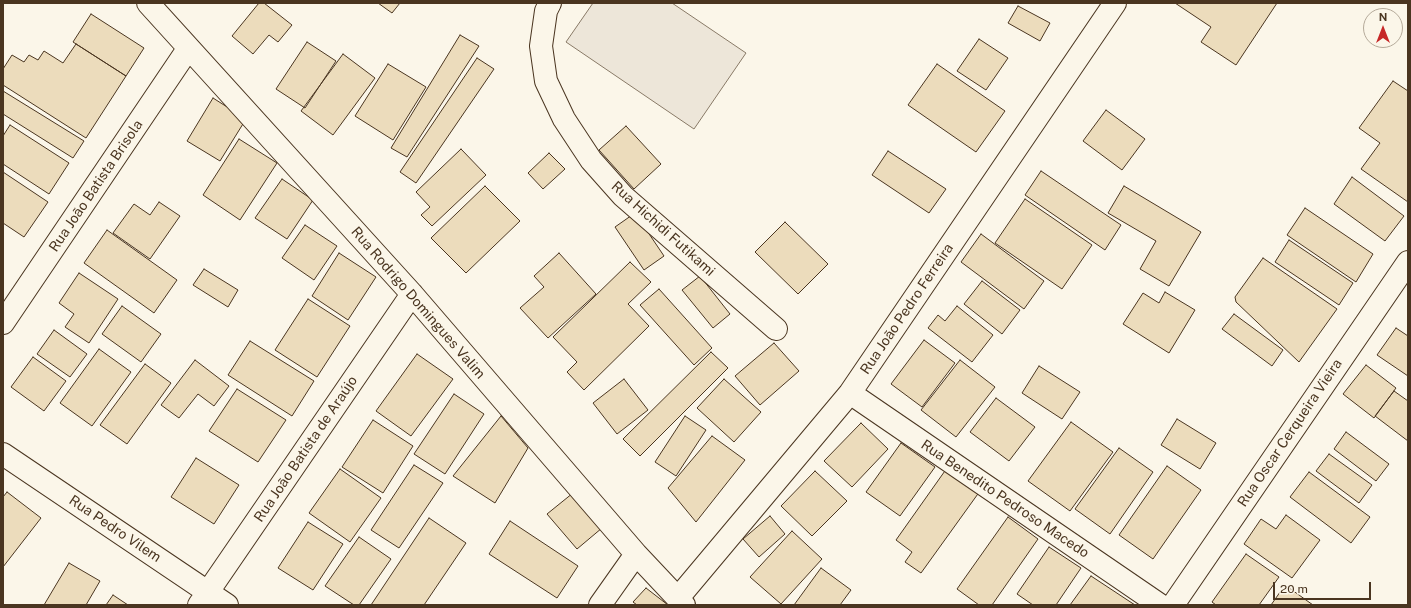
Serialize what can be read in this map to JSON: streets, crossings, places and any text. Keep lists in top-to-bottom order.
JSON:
{
  "streets": {
    "street": [
      "Rua João Batista Brisola",
      "Rua Hichidi Futikami",
      "Rua Rodrigo Domingues Valim",
      "Rua João Pedro Ferreira",
      "Rua Oscar Cerqueira Vieira",
      "Rua João Batista de Araújo",
      "Rua Benedito Pedroso Macedo",
      "Rua Pedro Vilem"
    ]
  },
  "crossings": [
    ["Rua João Batista Brisola", "Rua Rodrigo Domingues Valim"],
    ["Rua Rodrigo Domingues Valim", "Rua João Pedro Ferreira"],
    ["Rua Rodrigo Domingues Valim", "Rua João Batista de Araújo"],
    ["Rua João Pedro Ferreira", "Rua Benedito Pedroso Macedo"],
    ["Rua João Batista de Araújo", "Rua Pedro Vilem"]
  ],
  "scale_bar": "20 m",
  "north": "top"
}
